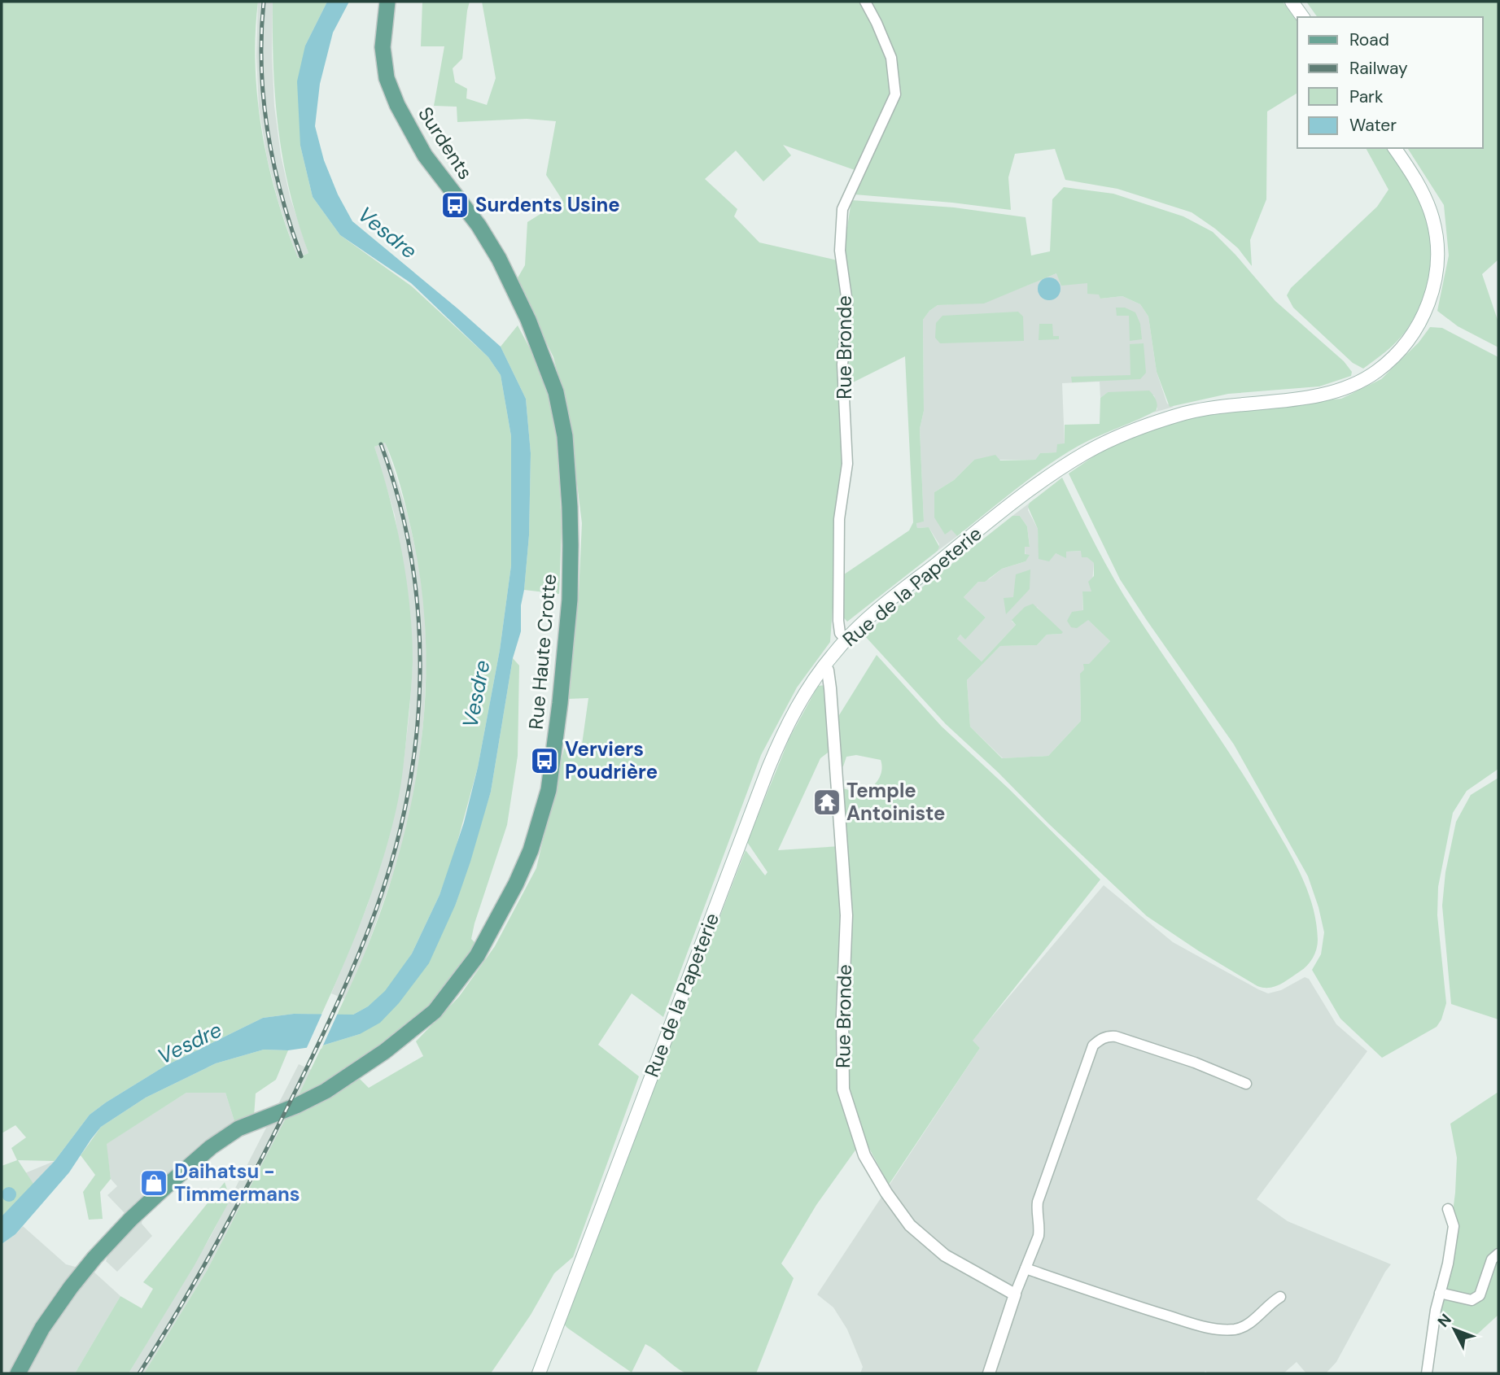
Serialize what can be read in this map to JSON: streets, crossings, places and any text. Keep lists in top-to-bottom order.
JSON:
{
  "streets": {
    "main road": ["Surdents", "Rue de la Papeterie", "Rue Haute Crotte"],
    "street": ["Rue Bronde"]
  },
  "crossings": [
    ["Surdents", "Rue Haute Crotte"],
    ["Rue Bronde", "Rue de la Papeterie"]
  ],
  "water": ["Vesdre"],
  "places": {
    "bus stop": ["Surdents Usine", "Verviers Poudrière"],
    "temple": ["Temple Antoiniste"],
    "shop": ["Daihatsu - Timmermans"]
  },
  "legend": [
    "Road",
    "Railway",
    "Park",
    "Water"
  ],
  "north": "top left"
}
